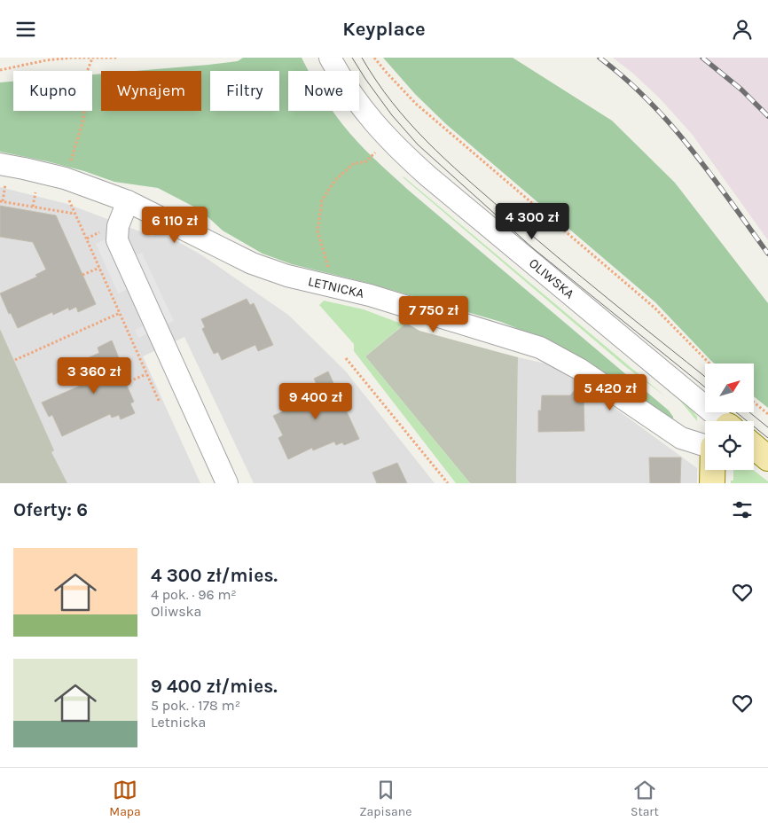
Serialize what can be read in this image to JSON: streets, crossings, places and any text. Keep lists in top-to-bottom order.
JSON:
{
  "streets": {
    "main road": ["OLIWSKA"],
    "street": ["LETNICKA"]
  },
  "north": "top right",
  "page": {
    "header": "Keyplace",
    "chip": [
      "Kupno",
      "Wynajem",
      "Filtry",
      "Nowe"
    ],
    "price": [
      "4 300 zł",
      "6 110 zł",
      "7 750 zł",
      "3 360 zł",
      "5 420 zł",
      "9 400 zł"
    ],
    "heading": "Oferty: 6",
    "list": [
      {
        "name": "4 300 zł/mies.",
        "note": "4 pok. · 96 m² · Oliwska"
      },
      {
        "name": "9 400 zł/mies.",
        "note": "5 pok. · 178 m² · Letnicka"
      }
    ],
    "tabs": ["Mapa", "Zapisane", "Start"]
  }
}
